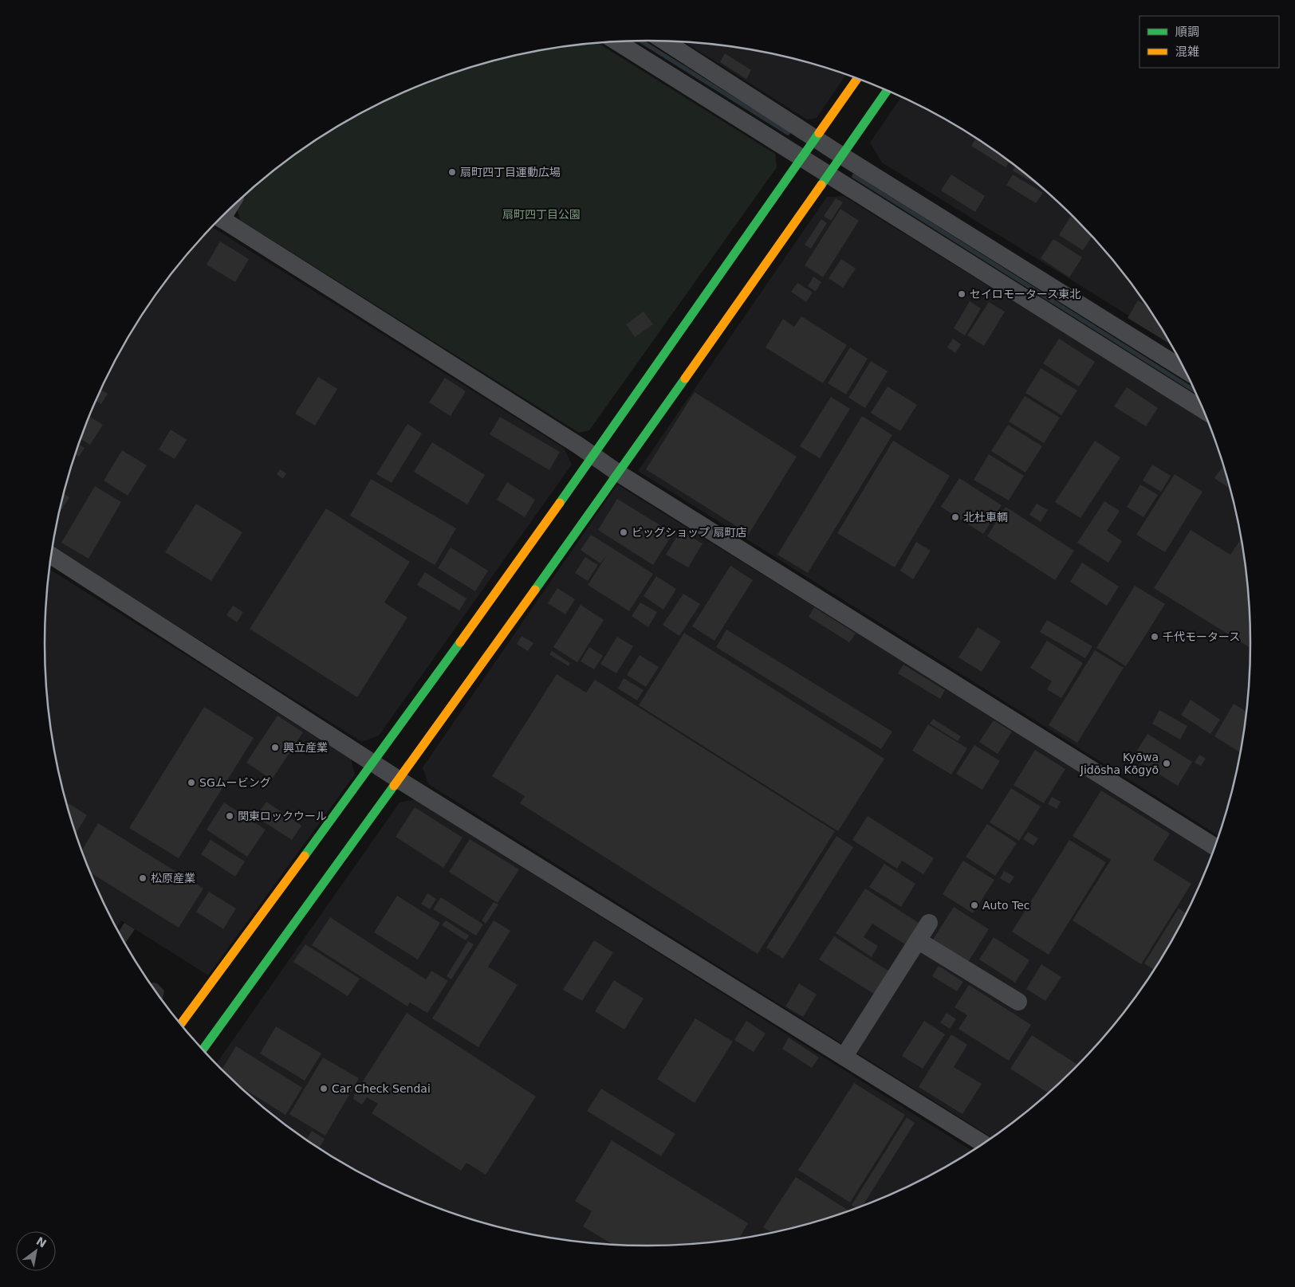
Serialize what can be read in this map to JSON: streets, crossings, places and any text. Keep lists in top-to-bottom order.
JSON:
{
  "parks": ["扇町四丁目公園"],
  "places": [
    "扇町四丁目運動広場",
    "セイロモータース東北",
    "北杜車輌",
    "ビッグショップ 扇町店",
    "千代モータース",
    "興立産業",
    "Kyōwa Jidōsha Kōgyō",
    "SGムービング",
    "関東ロックウール",
    "松原産業",
    "Auto Tec",
    "Car Check Sendai"
  ],
  "legend": ["順調", "混雑"],
  "north": "top right"
}
